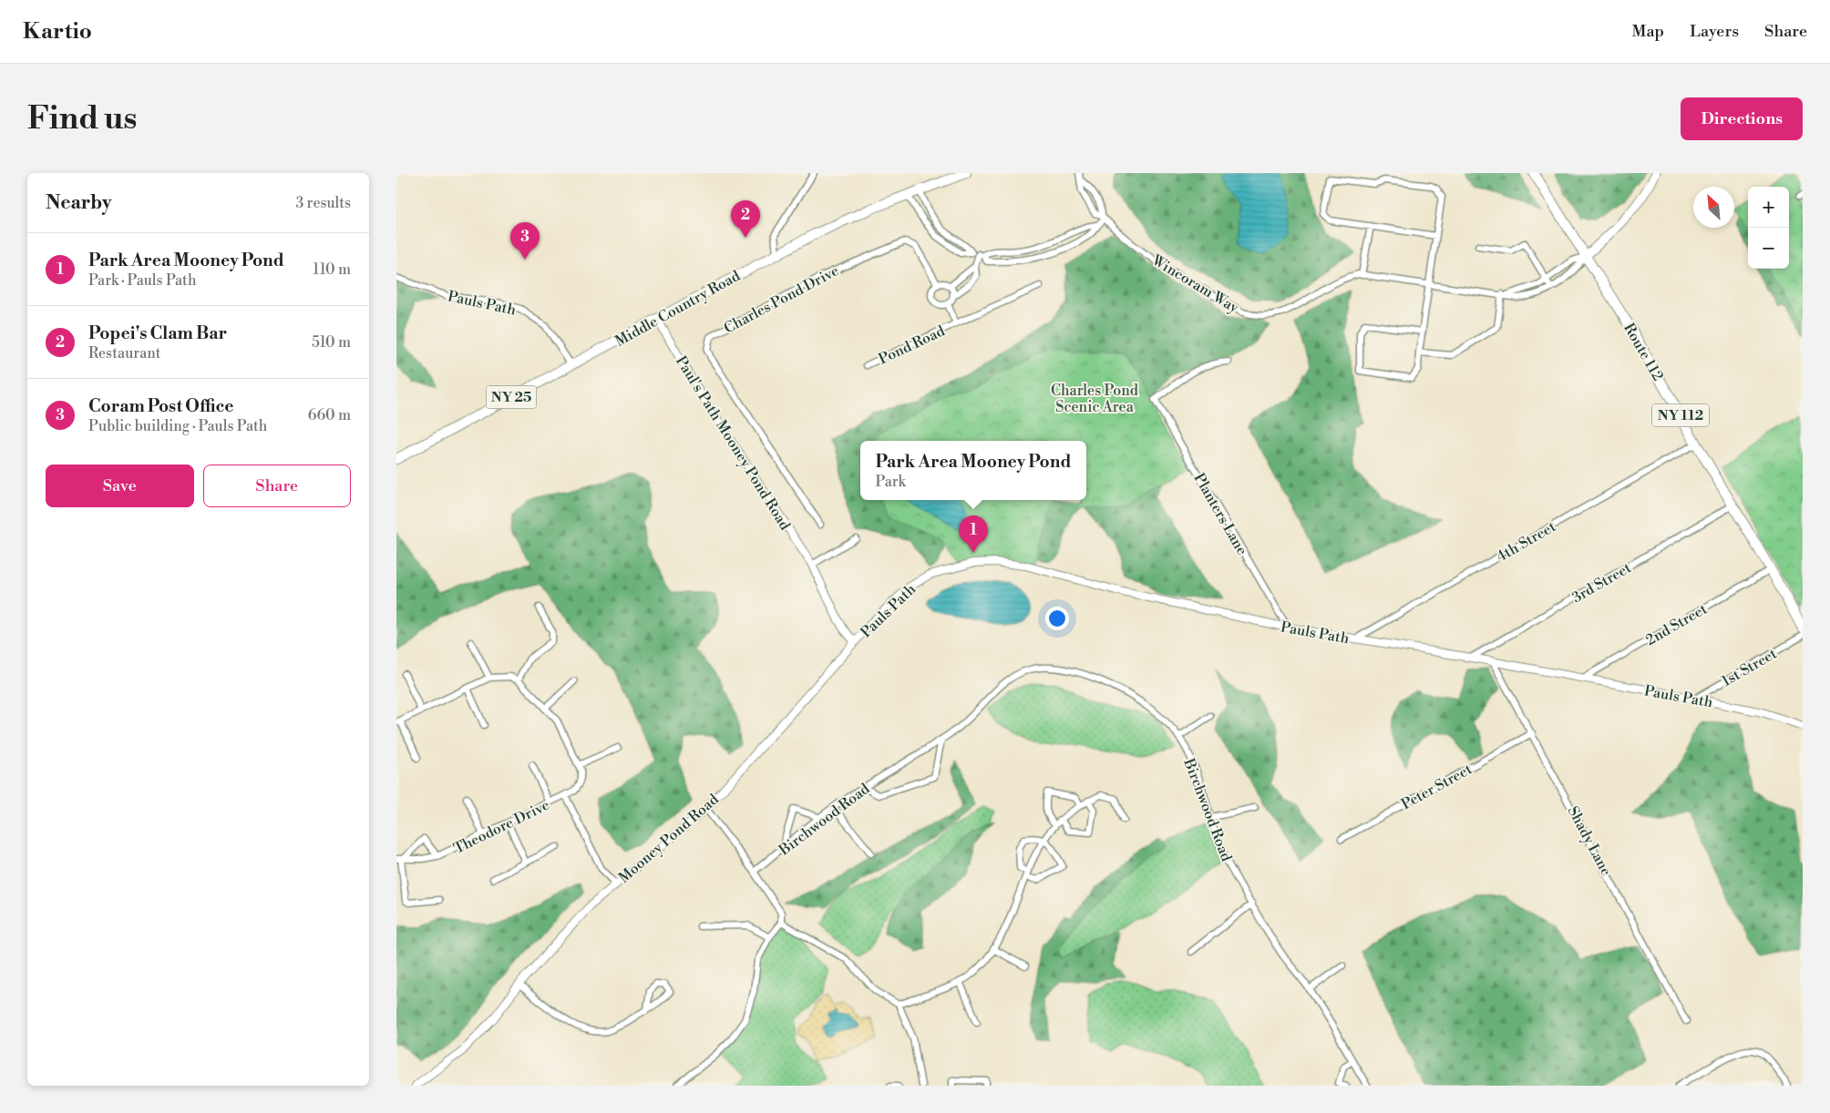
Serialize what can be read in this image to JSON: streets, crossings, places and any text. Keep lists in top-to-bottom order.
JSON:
{
  "streets": {
    "main road": [
      "Middle Country Road",
      "Route 112",
      "NY 25",
      "NY 112"
    ],
    "street": [
      "Wincoram Way",
      "Charles Pond Drive",
      "Pauls Path",
      "Pond Road",
      "Paul's Path Mooney Pond Road",
      "Planters Lane",
      "4th Street",
      "3rd Street",
      "2nd Street",
      "1st Street",
      "Peter Street",
      "Birchwood Road",
      "Theodore Drive",
      "Mooney Pond Road",
      "Shady Lane"
    ]
  },
  "crossings": [
    ["Wincoram Way", "Route 112"],
    ["Charles Pond Drive", "Pond Road"],
    ["Pauls Path", "Middle Country Road"],
    ["Pauls Path", "Planters Lane"],
    ["Pauls Path", "4th Street"],
    ["Pauls Path", "3rd Street"],
    ["Pauls Path", "2nd Street"],
    ["Pauls Path", "1st Street"],
    ["Pauls Path", "Mooney Pond Road"],
    ["Pauls Path", "Shady Lane"],
    ["Middle Country Road", "Paul's Path Mooney Pond Road"],
    ["Route 112", "4th Street"],
    ["Route 112", "3rd Street"],
    ["Route 112", "2nd Street"],
    ["Peter Street", "Shady Lane"],
    ["Theodore Drive", "Mooney Pond Road"]
  ],
  "parks": ["Charles Pond Scenic Area"],
  "north": "top left",
  "page": {
    "header": "Kartio",
    "nav": ["Map", "Layers", "Share"],
    "buttons": [
      "Directions",
      ["Save", "Share"]
    ],
    "title": "Find us",
    "heading": ["Nearby", "3 results"],
    "map_buttons": ["+", "−"],
    "pins": ["2", "3", "1"],
    "list": [
      {
        "mark": "1",
        "name": "Park Area Mooney Pond",
        "note": "Park · Pauls Path",
        "value": "110 m"
      },
      {
        "mark": "2",
        "name": "Popei's Clam Bar",
        "note": "Restaurant",
        "value": "510 m"
      },
      {
        "mark": "3",
        "name": "Coram Post Office",
        "note": "Public building · Pauls Path",
        "value": "660 m"
      }
    ],
    "popup": ["Park Area Mooney Pond", "Park"]
  }
}
